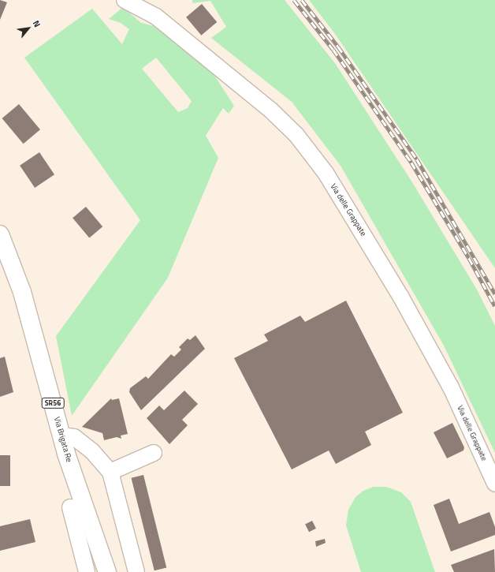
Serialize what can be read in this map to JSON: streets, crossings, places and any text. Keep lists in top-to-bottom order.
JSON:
{
  "streets": {
    "main road": ["SR56", "Via Brigata Re"],
    "street": ["Via delle Grappate"]
  },
  "north": "top right"
}
